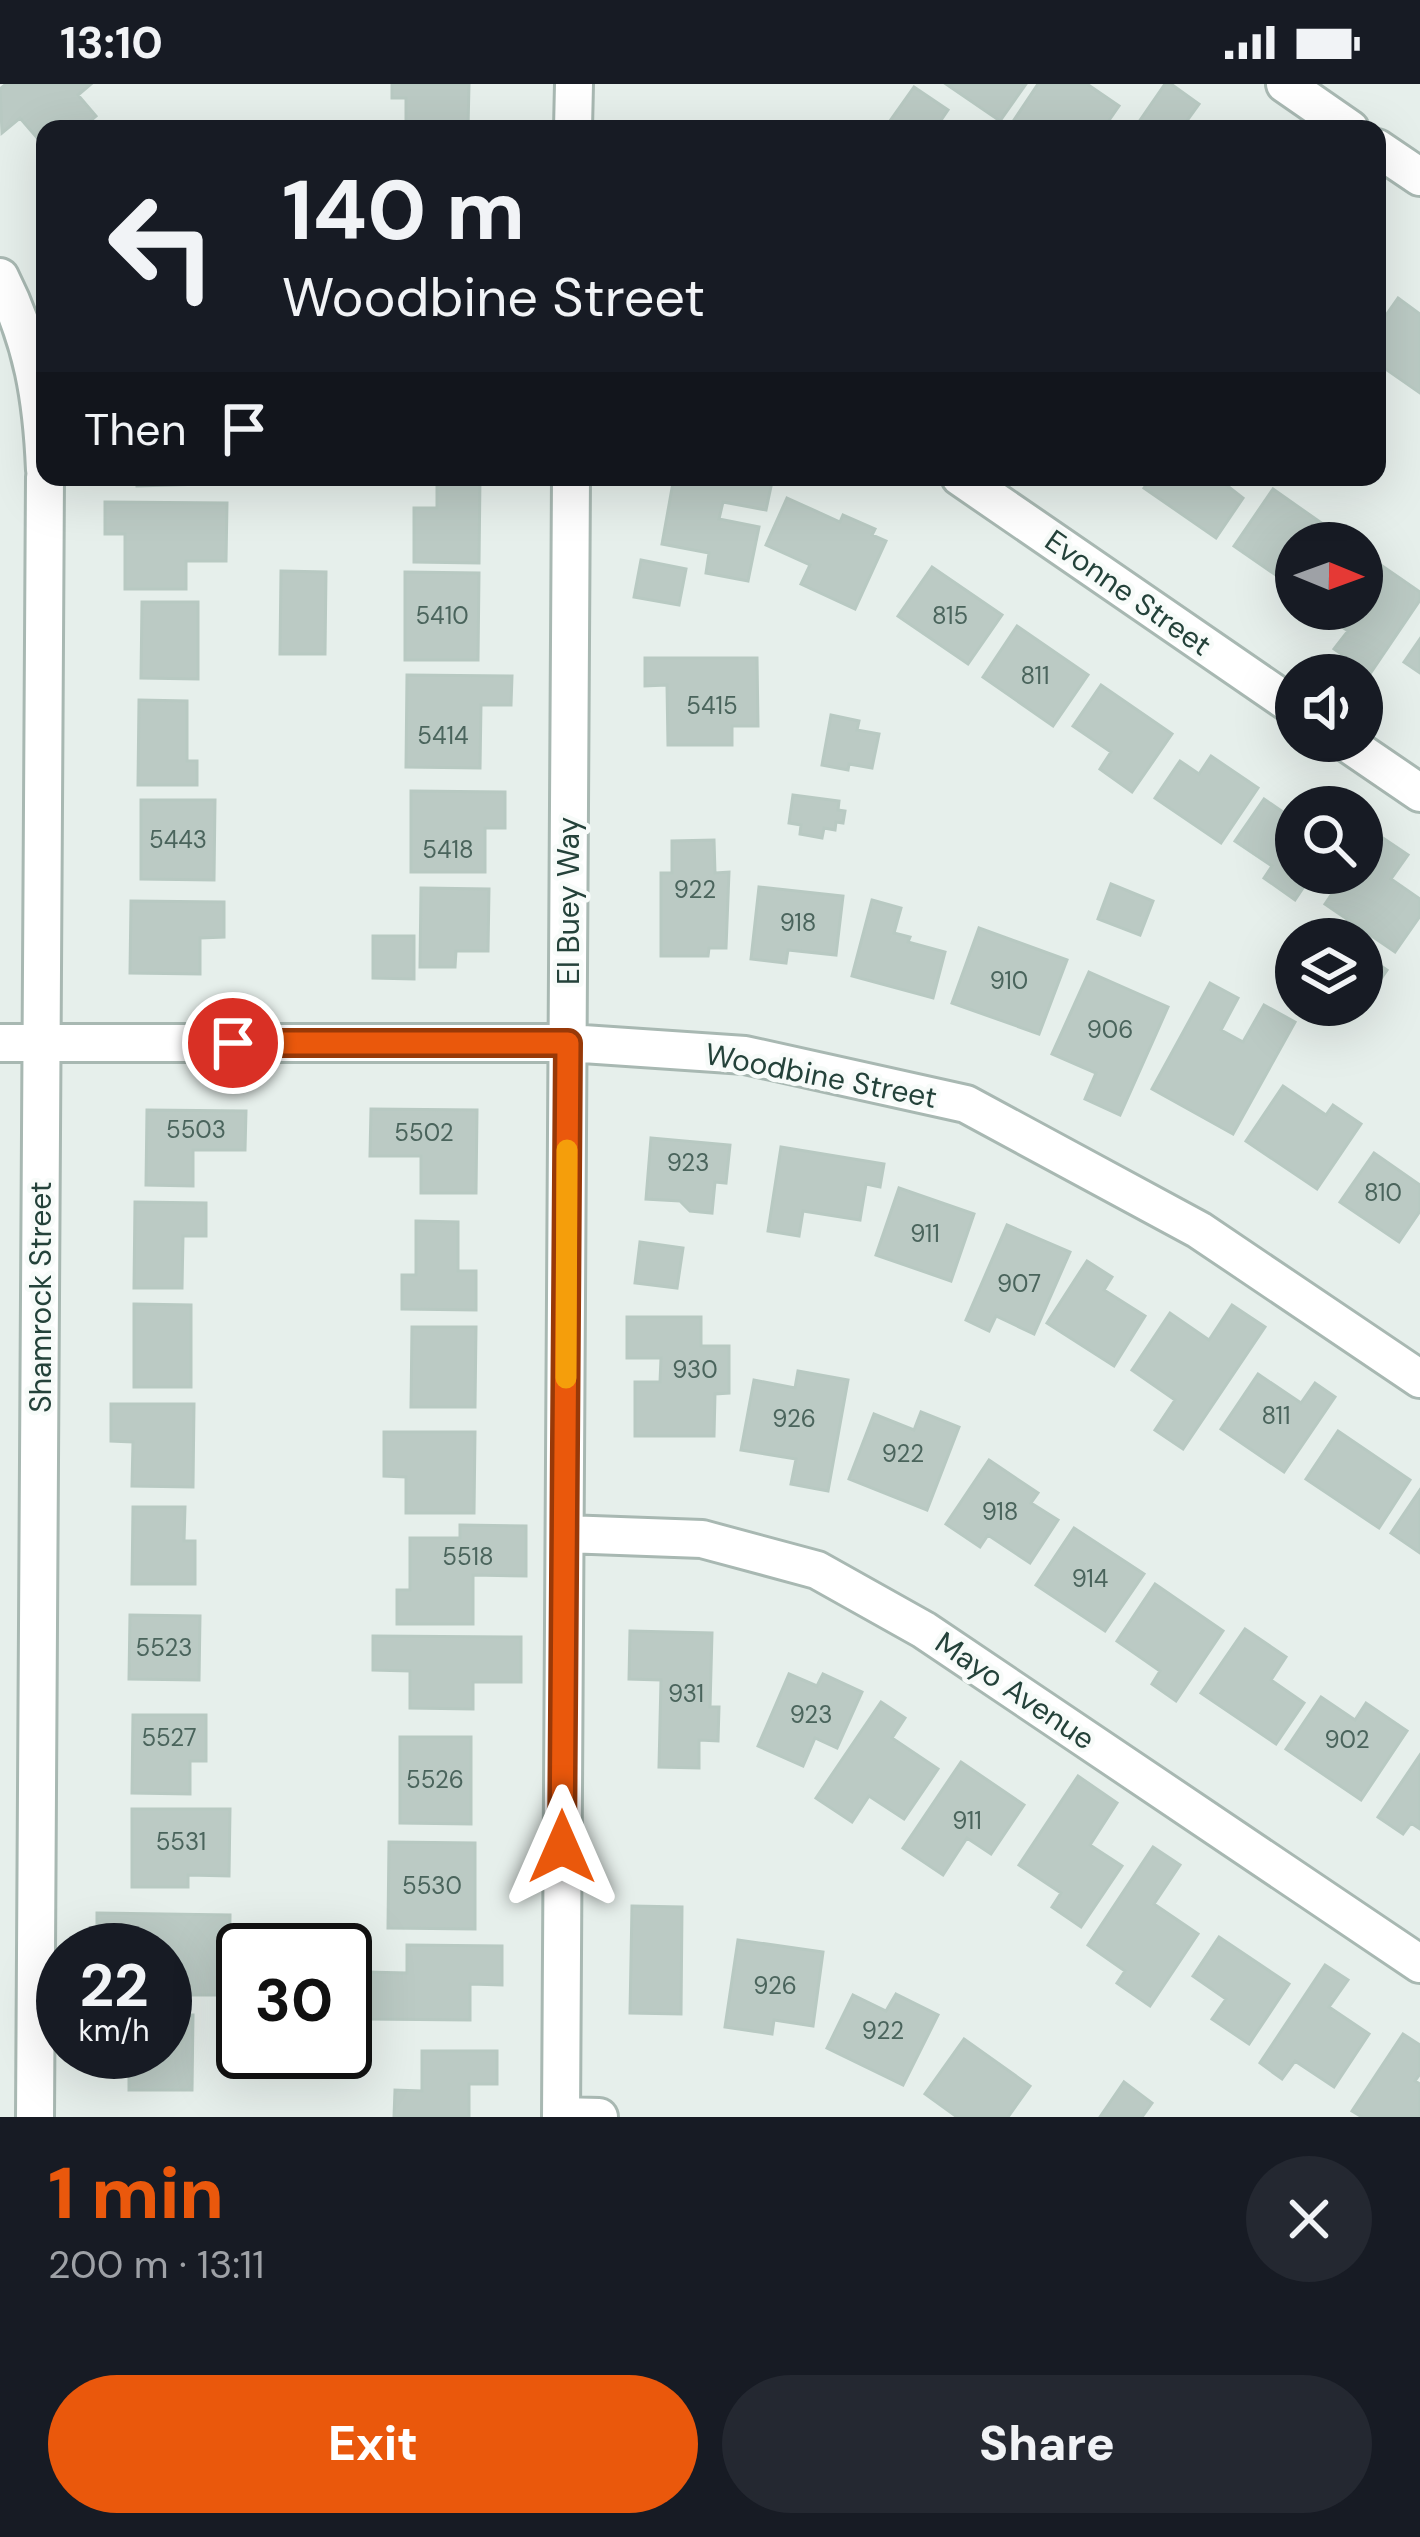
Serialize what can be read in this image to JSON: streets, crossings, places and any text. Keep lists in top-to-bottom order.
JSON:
{
  "streets": {
    "street": [
      "Evonne Street",
      "El Buey Way",
      "Woodbine Street",
      "Shamrock Street",
      "Mayo Avenue"
    ]
  },
  "crossings": [
    ["El Buey Way", "Woodbine Street"],
    ["El Buey Way", "Mayo Avenue"],
    ["Woodbine Street", "Shamrock Street"]
  ],
  "house_numbers": [
    "5410",
    "815",
    "811",
    "5415",
    "5414",
    "5443",
    "5418",
    "922",
    "918",
    "910",
    "906",
    "5503",
    "5502",
    "923",
    "810",
    "911",
    "907",
    "930",
    "811",
    "926",
    "922",
    "918",
    "5518",
    "914",
    "5523",
    "931",
    "923",
    "5527",
    "902",
    "5526",
    "911",
    "5531",
    "5530",
    "926",
    "922"
  ],
  "north": "right",
  "page": {
    "status": "13:10",
    "turn": ["140 m", "Woodbine Street"],
    "then": "Then",
    "speed": "22 km/h",
    "limit": "30",
    "heading": ["1 min", "200 m · 13:11"],
    "buttons": ["Exit", "Share"]
  }
}
